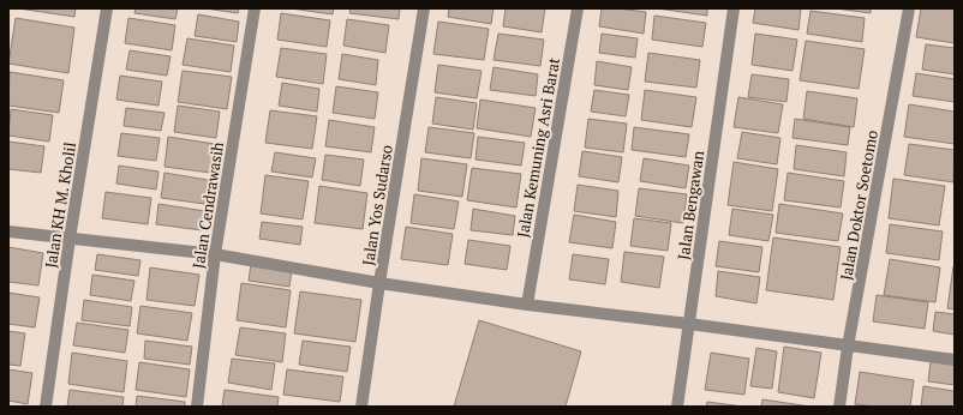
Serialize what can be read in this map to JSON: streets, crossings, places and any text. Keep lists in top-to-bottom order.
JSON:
{
  "streets": {
    "street": [
      "Jalan Kemuning Asri Barat",
      "Jalan KH M. Kholil",
      "Jalan Cendrawasih",
      "Jalan Yos Sudarso",
      "Jalan Bengawan",
      "Jalan Doktor Soetomo"
    ]
  }
}
